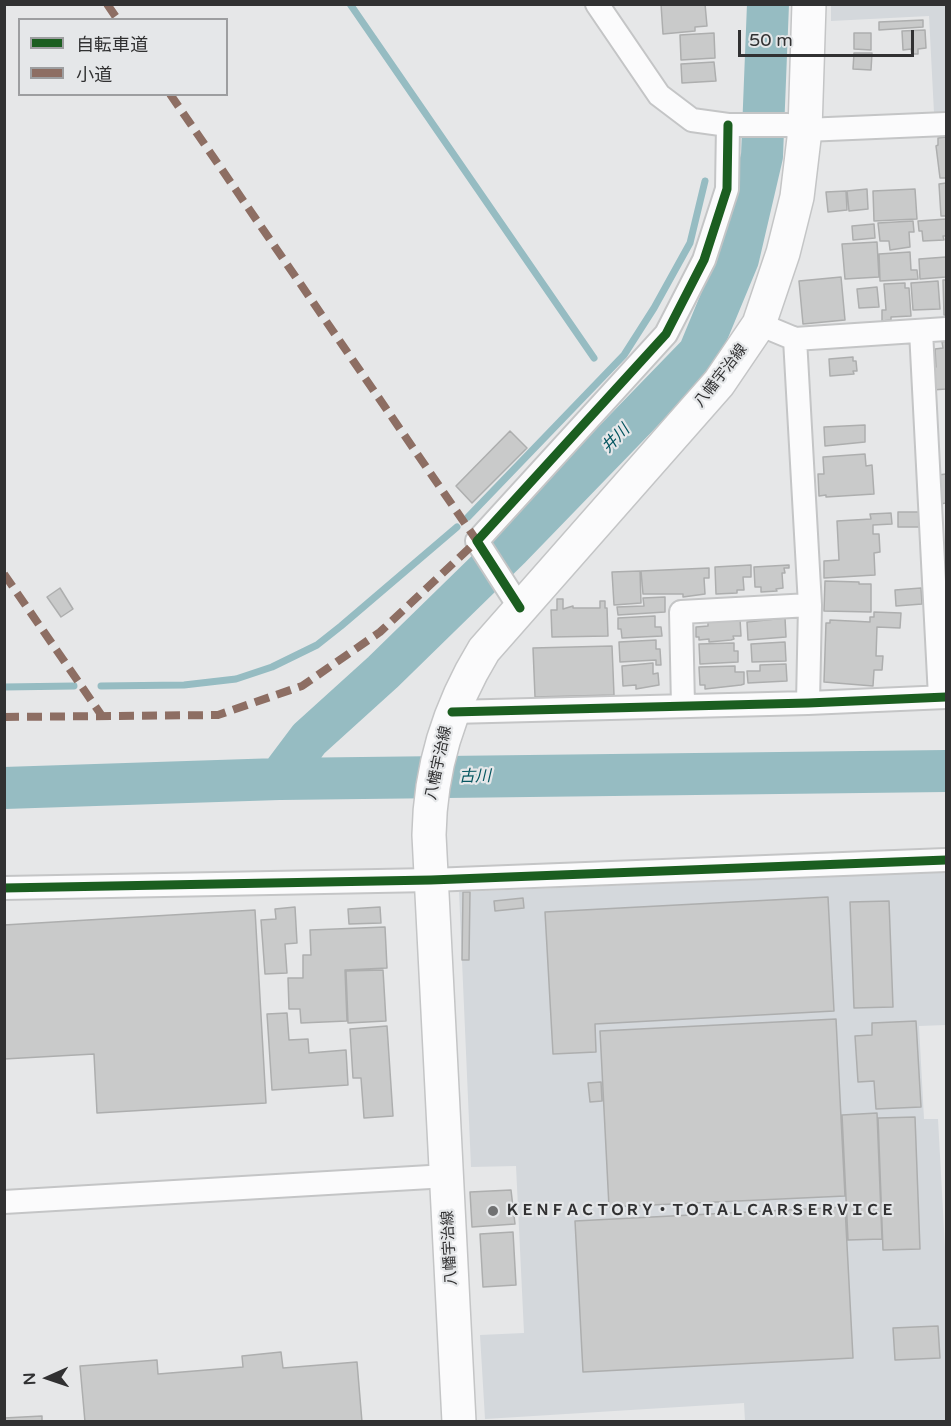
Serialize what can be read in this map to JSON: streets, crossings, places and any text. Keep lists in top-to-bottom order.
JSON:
{
  "streets": {
    "main road": ["八幡宇治線"]
  },
  "water": ["井川", "古川"],
  "places": ["ＫＥＮＦＡＣＴＯＲＹ・ＴＯＴＡＬＣＡＲＳＥＲＶＩＣＥ"],
  "legend": ["自転車道", "小道"],
  "scale_bar": "50 m",
  "north": "left"
}
